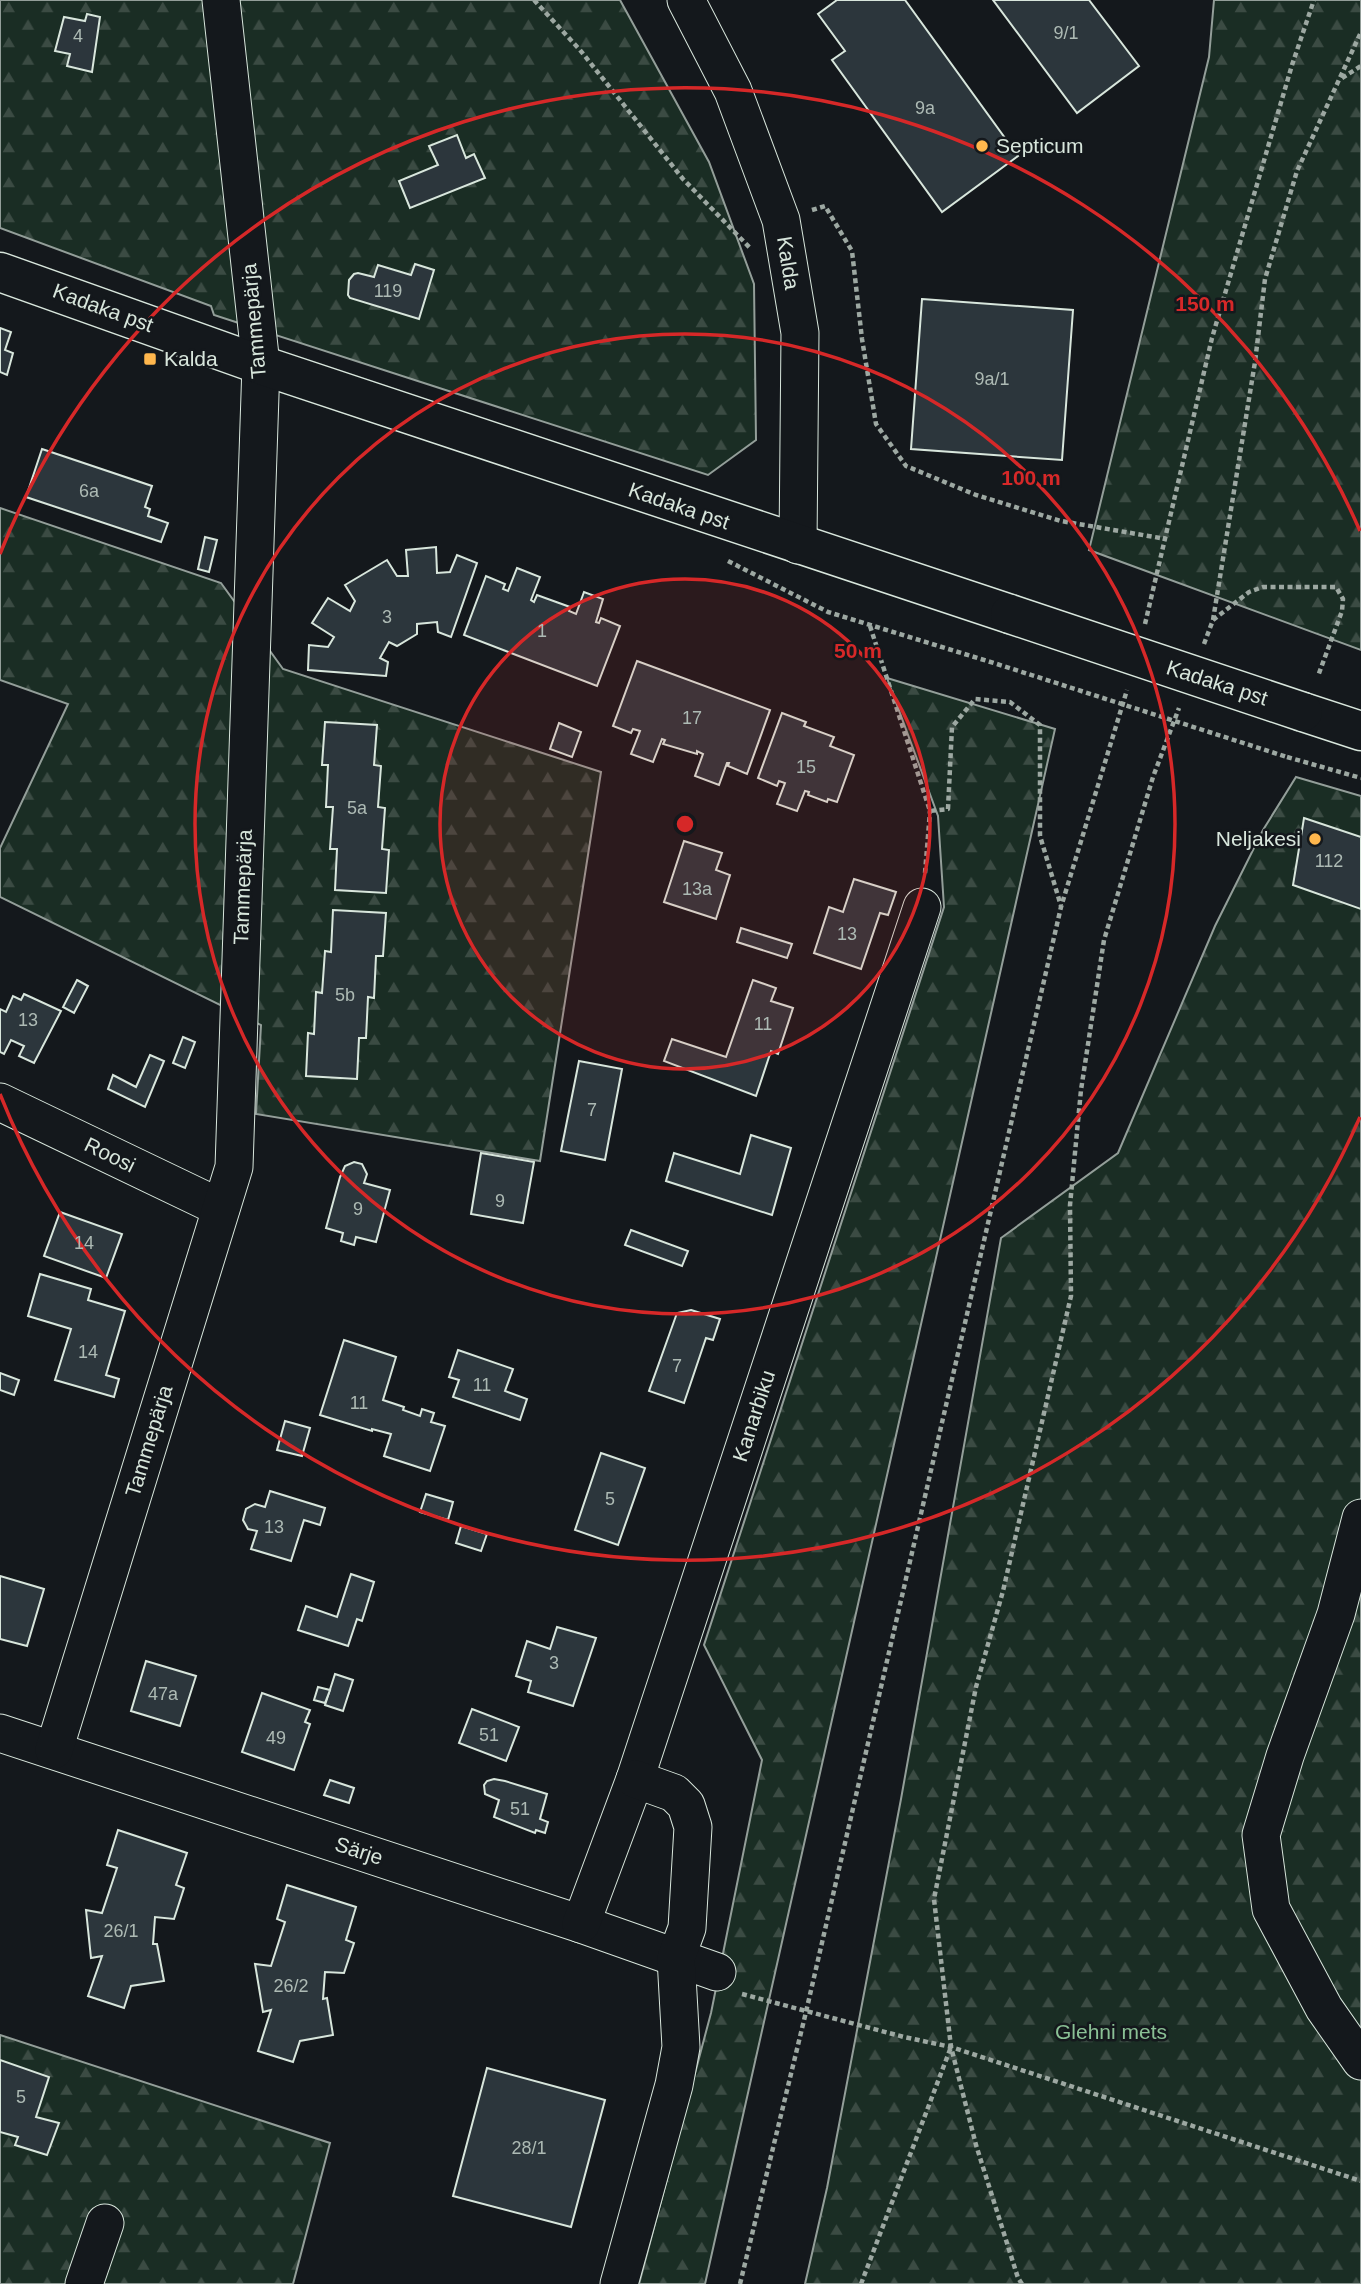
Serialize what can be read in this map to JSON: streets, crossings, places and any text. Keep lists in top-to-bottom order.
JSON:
{
  "streets": {
    "main road": ["Kadaka pst"],
    "street": [
      "Kalda",
      "Tammepärja",
      "Roosi",
      "Kanarbiku",
      "Särje"
    ]
  },
  "crossings": [
    ["Kalda", "Kadaka pst"],
    ["Kadaka pst", "Tammepärja"],
    ["Tammepärja", "Roosi"],
    ["Tammepärja", "Särje"],
    ["Kanarbiku", "Särje"]
  ],
  "parks": ["Glehni mets"],
  "places": {
    "other": ["Septicum", "Neljakesi"],
    "transit": ["Kalda"]
  },
  "house_numbers": [
    "9/1",
    "4",
    "9a",
    "119",
    "9a/1",
    "6a",
    "3",
    "1",
    "17",
    "15",
    "5a",
    "112",
    "13a",
    "13",
    "5b",
    "13",
    "11",
    "7",
    "9",
    "9",
    "14",
    "14",
    "7",
    "11",
    "11",
    "5",
    "13",
    "3",
    "47a",
    "51",
    "49",
    "51",
    "26/1",
    "26/2",
    "5",
    "28/1"
  ],
  "rings": ["150 m", "100 m", "50 m"]
}
